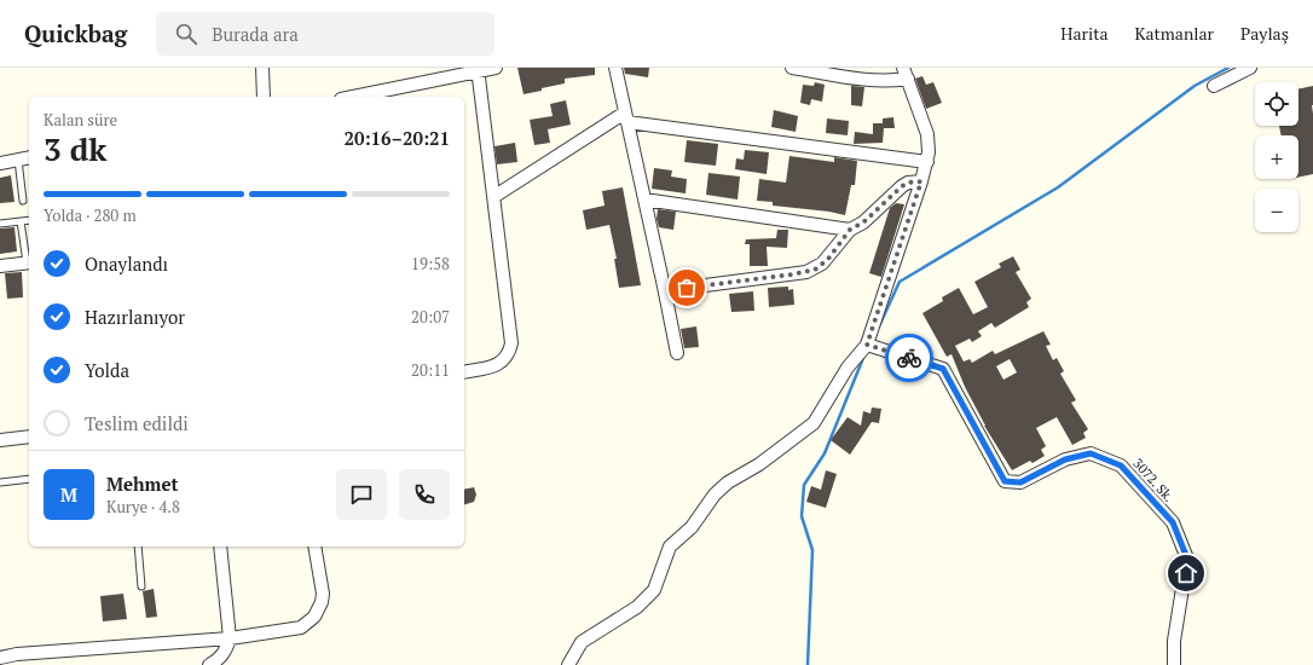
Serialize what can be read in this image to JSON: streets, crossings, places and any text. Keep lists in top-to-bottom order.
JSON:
{
  "streets": {
    "street": ["3072. Sk."]
  },
  "page": {
    "header": "Quickbag",
    "search": "Burada ara",
    "nav": ["Harita", "Katmanlar", "Paylaş"],
    "map_buttons": ["+", "−"],
    "heading": ["3 dk", "Kalan süre", "20:16–20:21"],
    "panel": ["Mehmet", "Kurye · 4.8"],
    "bar": "Yolda · 280 m",
    "list": [
      ["Onaylandı", "19:58"],
      ["Hazırlanıyor", "20:07"],
      ["Yolda", "20:11"],
      "Teslim edildi"
    ],
    "round": "M"
  }
}
